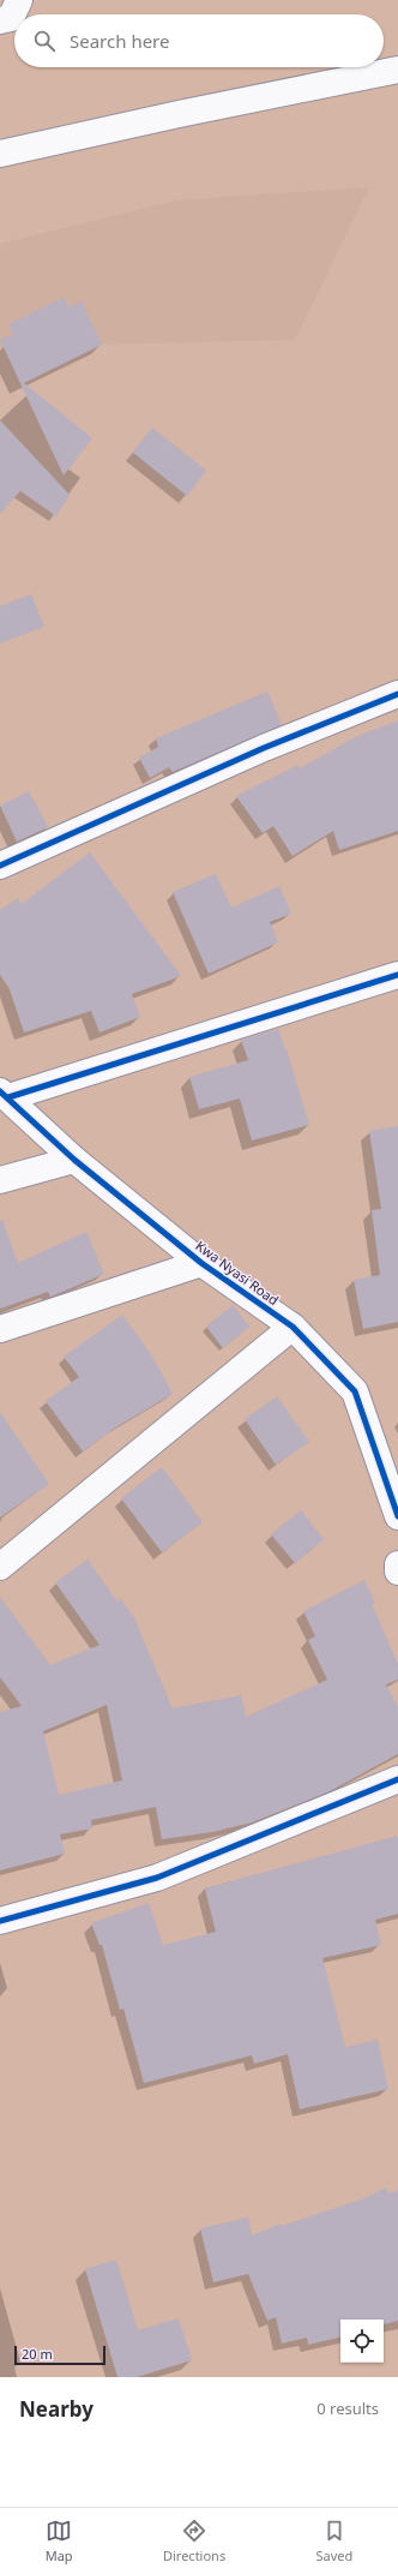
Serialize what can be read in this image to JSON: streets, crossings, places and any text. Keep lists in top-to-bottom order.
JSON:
{
  "streets": {
    "street": ["Kwa Nyasi Road"]
  },
  "scale_bar": "20 m",
  "page": {
    "search": "Search here",
    "scale": "20 m",
    "heading": ["Nearby", "0 results"],
    "nav": ["Map", "Directions", "Saved"]
  }
}
